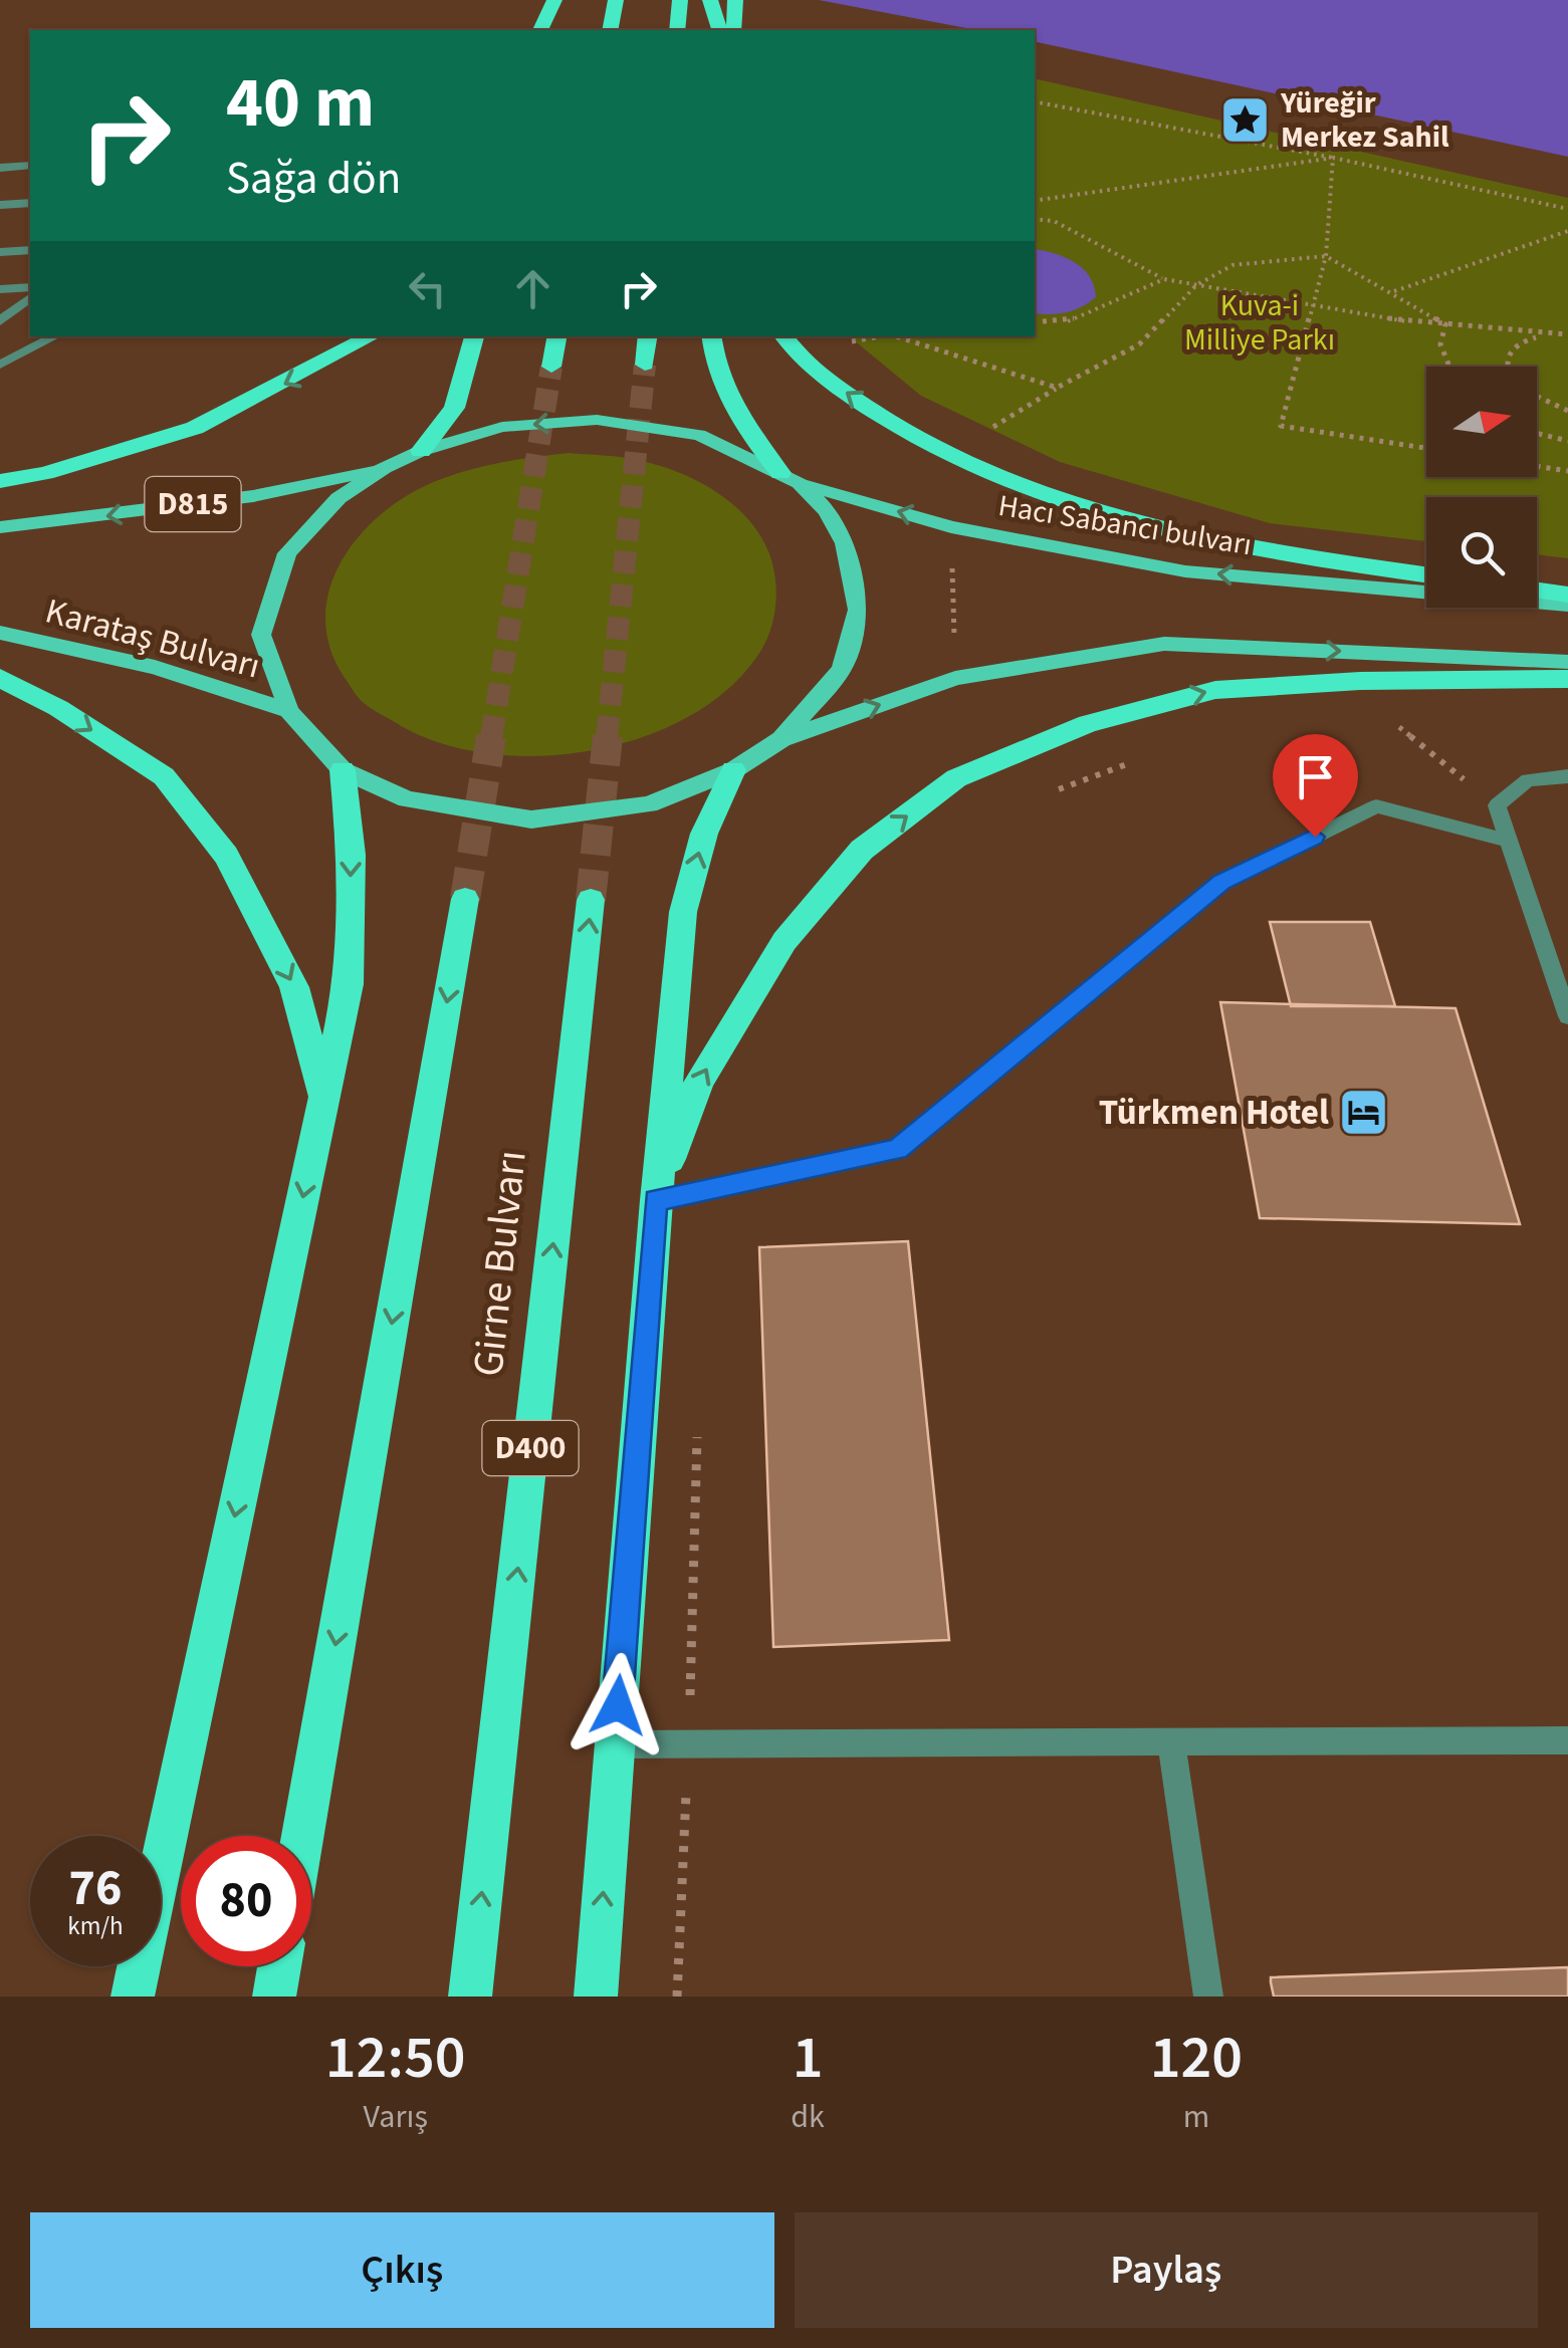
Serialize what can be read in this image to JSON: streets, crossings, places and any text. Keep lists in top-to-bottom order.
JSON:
{
  "streets": {
    "highway": ["Girne Bulvarı", "D400"],
    "main road": ["D815", "Hacı Sabancı bulvarı", "Karataş Bulvarı"]
  },
  "crossings": [
    ["D815", "Hacı Sabancı bulvarı"]
  ],
  "parks": ["Kuva-i Milliye Parkı"],
  "places": {
    "place": ["Yüreğir Merkez Sahil"],
    "hotel": ["Türkmen Hotel"]
  },
  "north": "right",
  "page": {
    "turn": ["40 m", "Sağa dön"],
    "speed": "76 km/h",
    "limit": "80",
    "eta": [
      "12:50",
      "Varış",
      "1",
      "dk",
      "120",
      "m"
    ],
    "buttons": ["Çıkış", "Paylaş"]
  }
}
